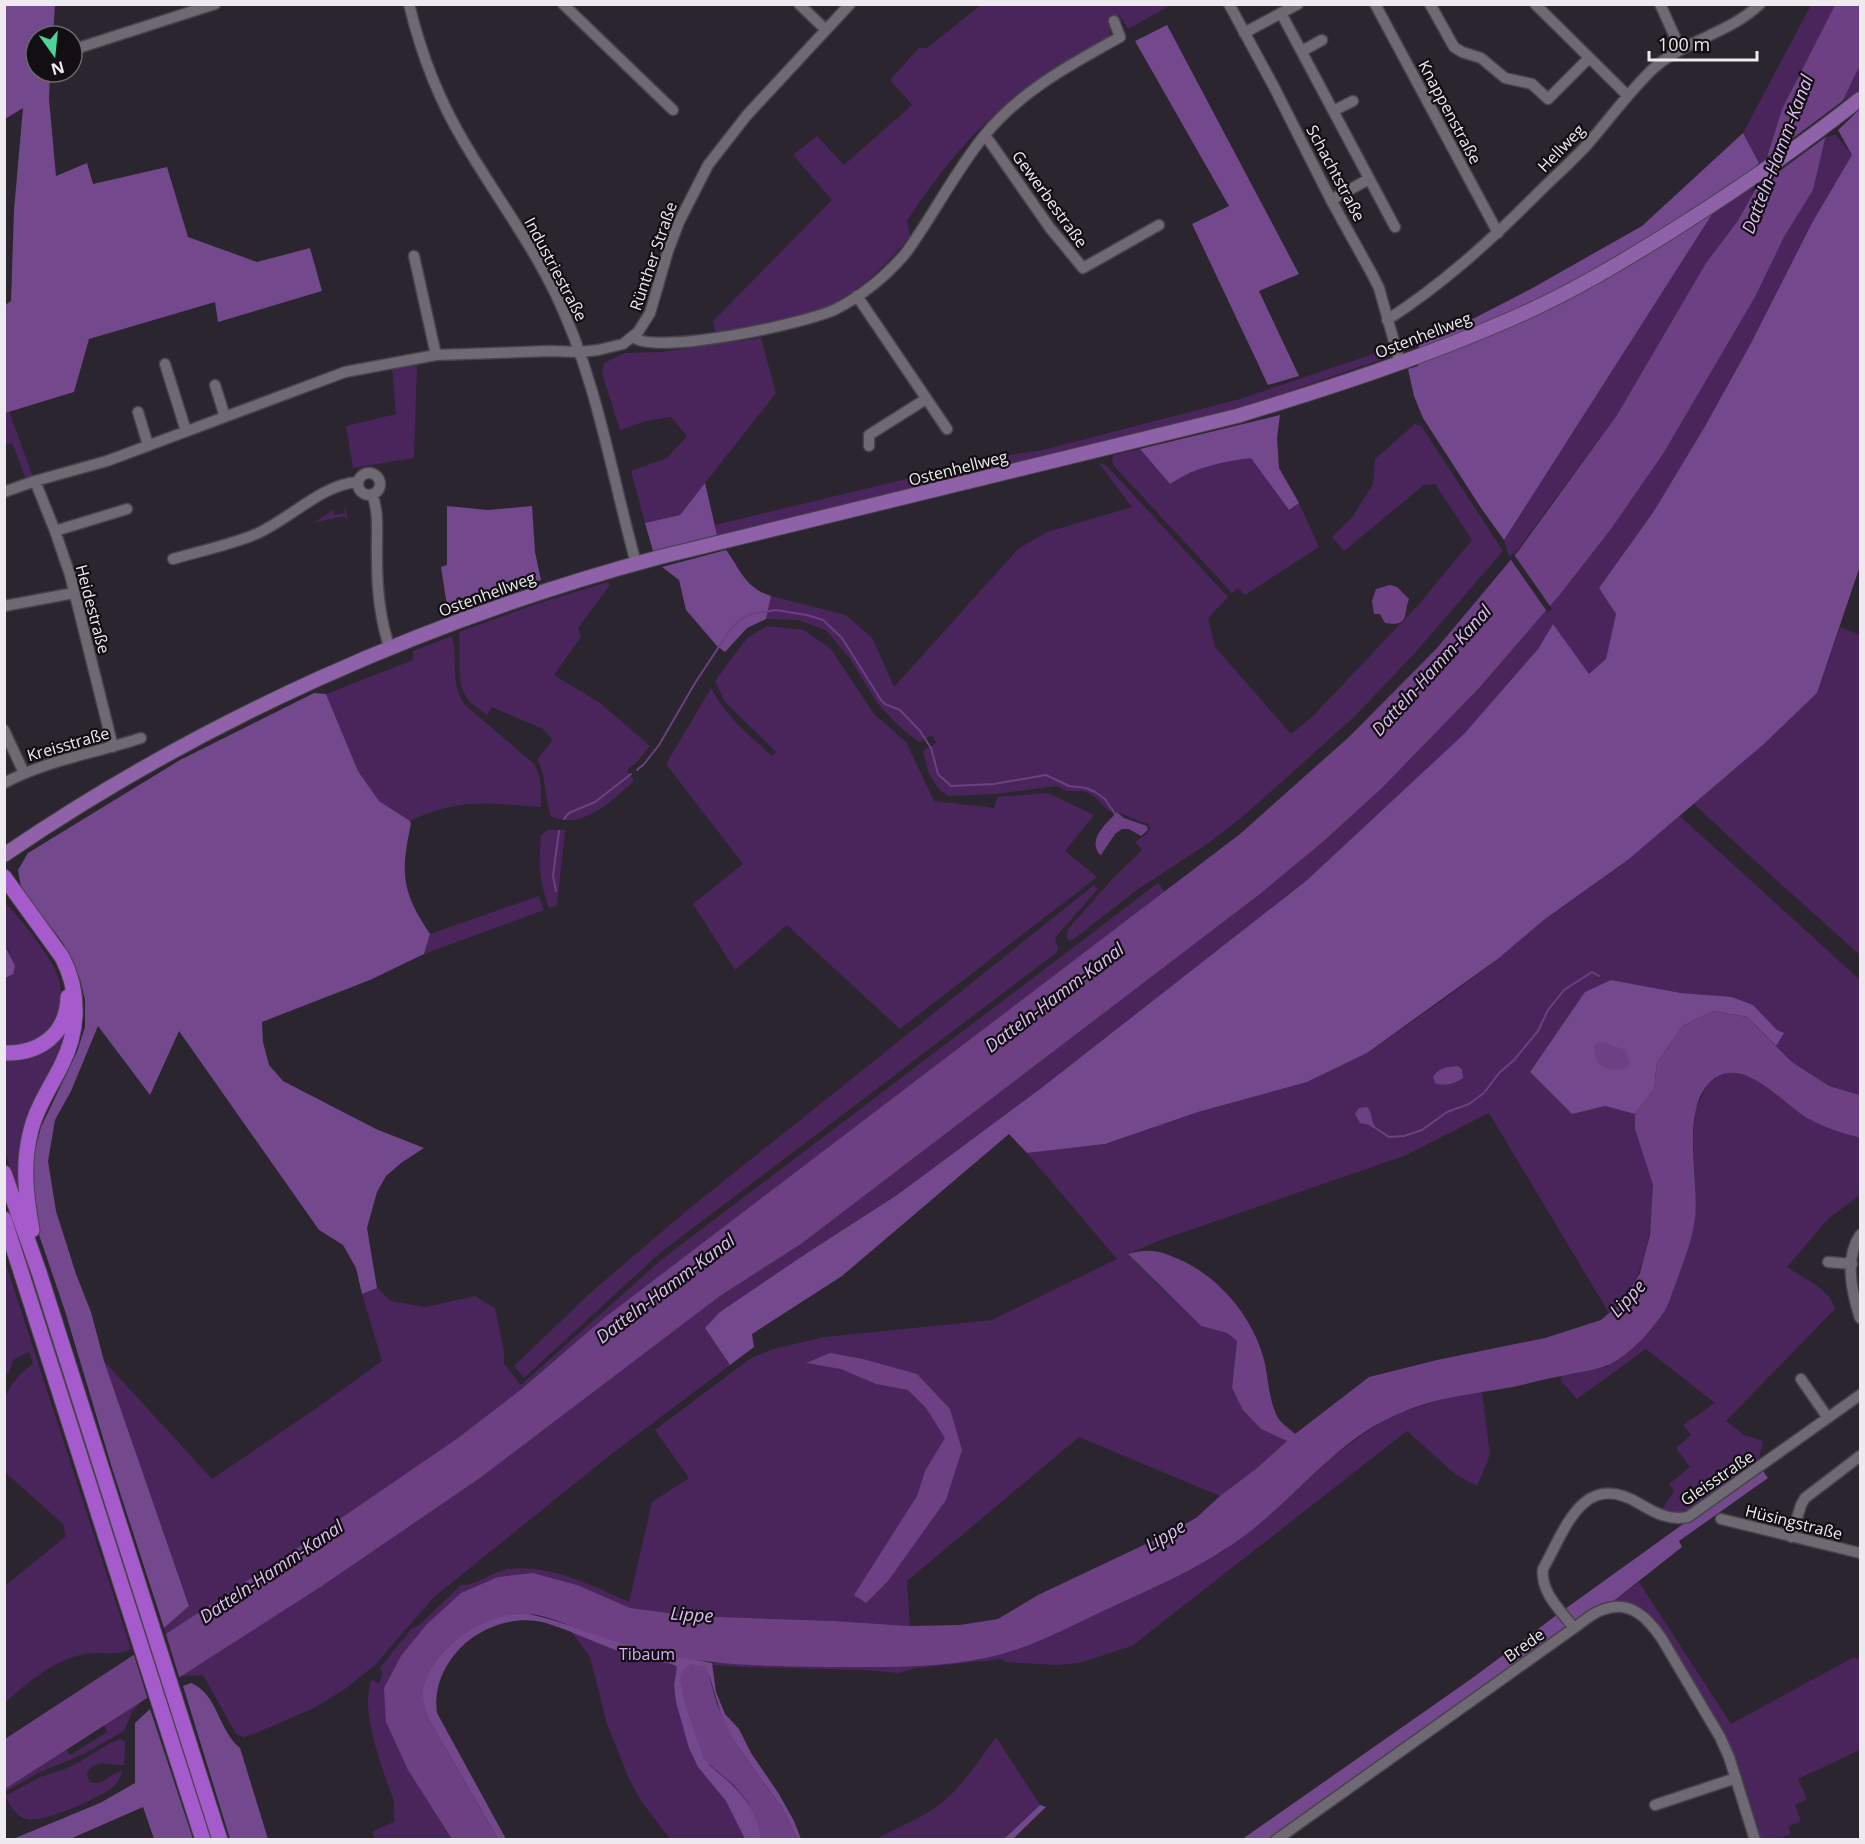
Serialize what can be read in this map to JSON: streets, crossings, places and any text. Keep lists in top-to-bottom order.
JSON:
{
  "streets": {
    "main road": ["Ostenhellweg"],
    "street": [
      "Knappenstraße",
      "Hellweg",
      "Schachtstraße",
      "Gewerbestraße",
      "Rünther Straße",
      "Industriestraße",
      "Heidestraße",
      "Kreisstraße",
      "Gleisstraße",
      "Hüsingstraße",
      "Brede"
    ]
  },
  "crossings": [
    ["Knappenstraße", "Hellweg"],
    ["Hellweg", "Schachtstraße"],
    ["Schachtstraße", "Ostenhellweg"],
    ["Industriestraße", "Ostenhellweg"],
    ["Heidestraße", "Kreisstraße"],
    ["Gleisstraße", "Brede"]
  ],
  "water": ["Datteln-Hamm-Kanal", "Lippe"],
  "parks": ["Tibaum"],
  "scale_bar": "100 m",
  "north": "bottom"
}
